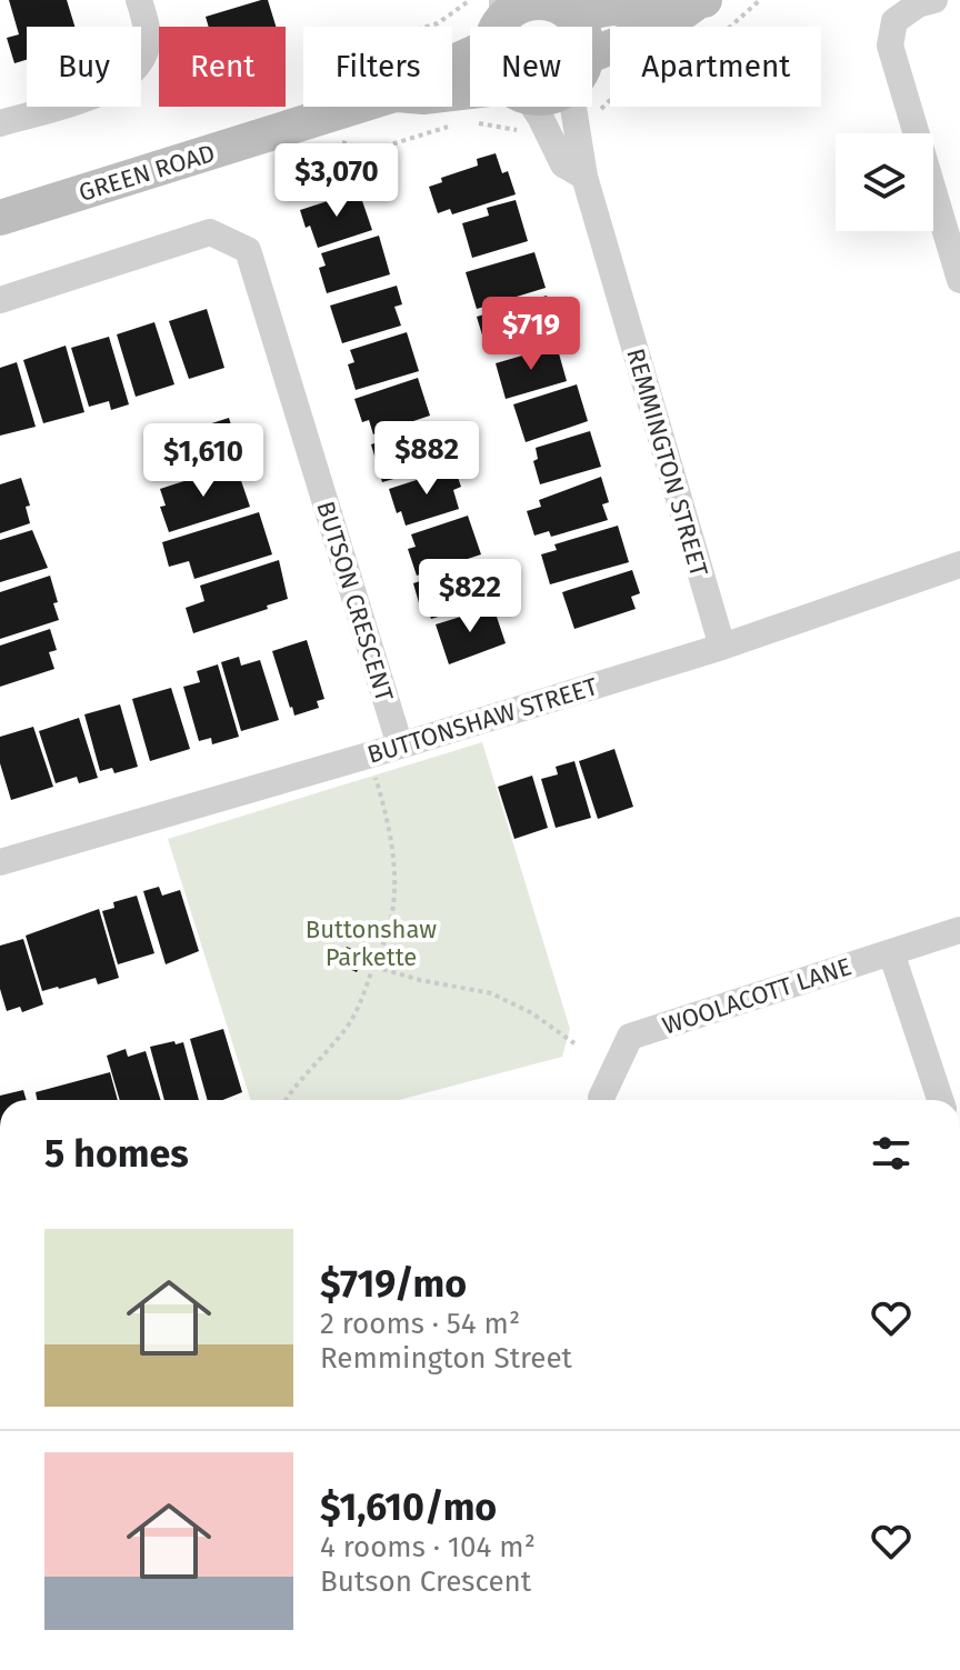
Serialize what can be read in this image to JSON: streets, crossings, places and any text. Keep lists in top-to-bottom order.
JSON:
{
  "streets": {
    "street": [
      "GREEN ROAD",
      "REMMINGTON STREET",
      "BUTSON CRESCENT",
      "BUTTONSHAW STREET",
      "WOOLACOTT LANE"
    ]
  },
  "crossings": [
    ["REMMINGTON STREET", "BUTTONSHAW STREET"],
    ["BUTSON CRESCENT", "BUTTONSHAW STREET"]
  ],
  "parks": ["Buttonshaw Parkette"],
  "page": {
    "chip": [
      "Buy",
      "Rent",
      "Filters",
      "New",
      "Apartment"
    ],
    "price": [
      "$3,070",
      "$719",
      "$882",
      "$1,610",
      "$822"
    ],
    "heading": "5 homes",
    "list": [
      {
        "name": "$719/mo",
        "note": "2 rooms · 54 m² · Remmington Street"
      },
      {
        "name": "$1,610/mo",
        "note": "4 rooms · 104 m² · Butson Crescent"
      }
    ]
  }
}
